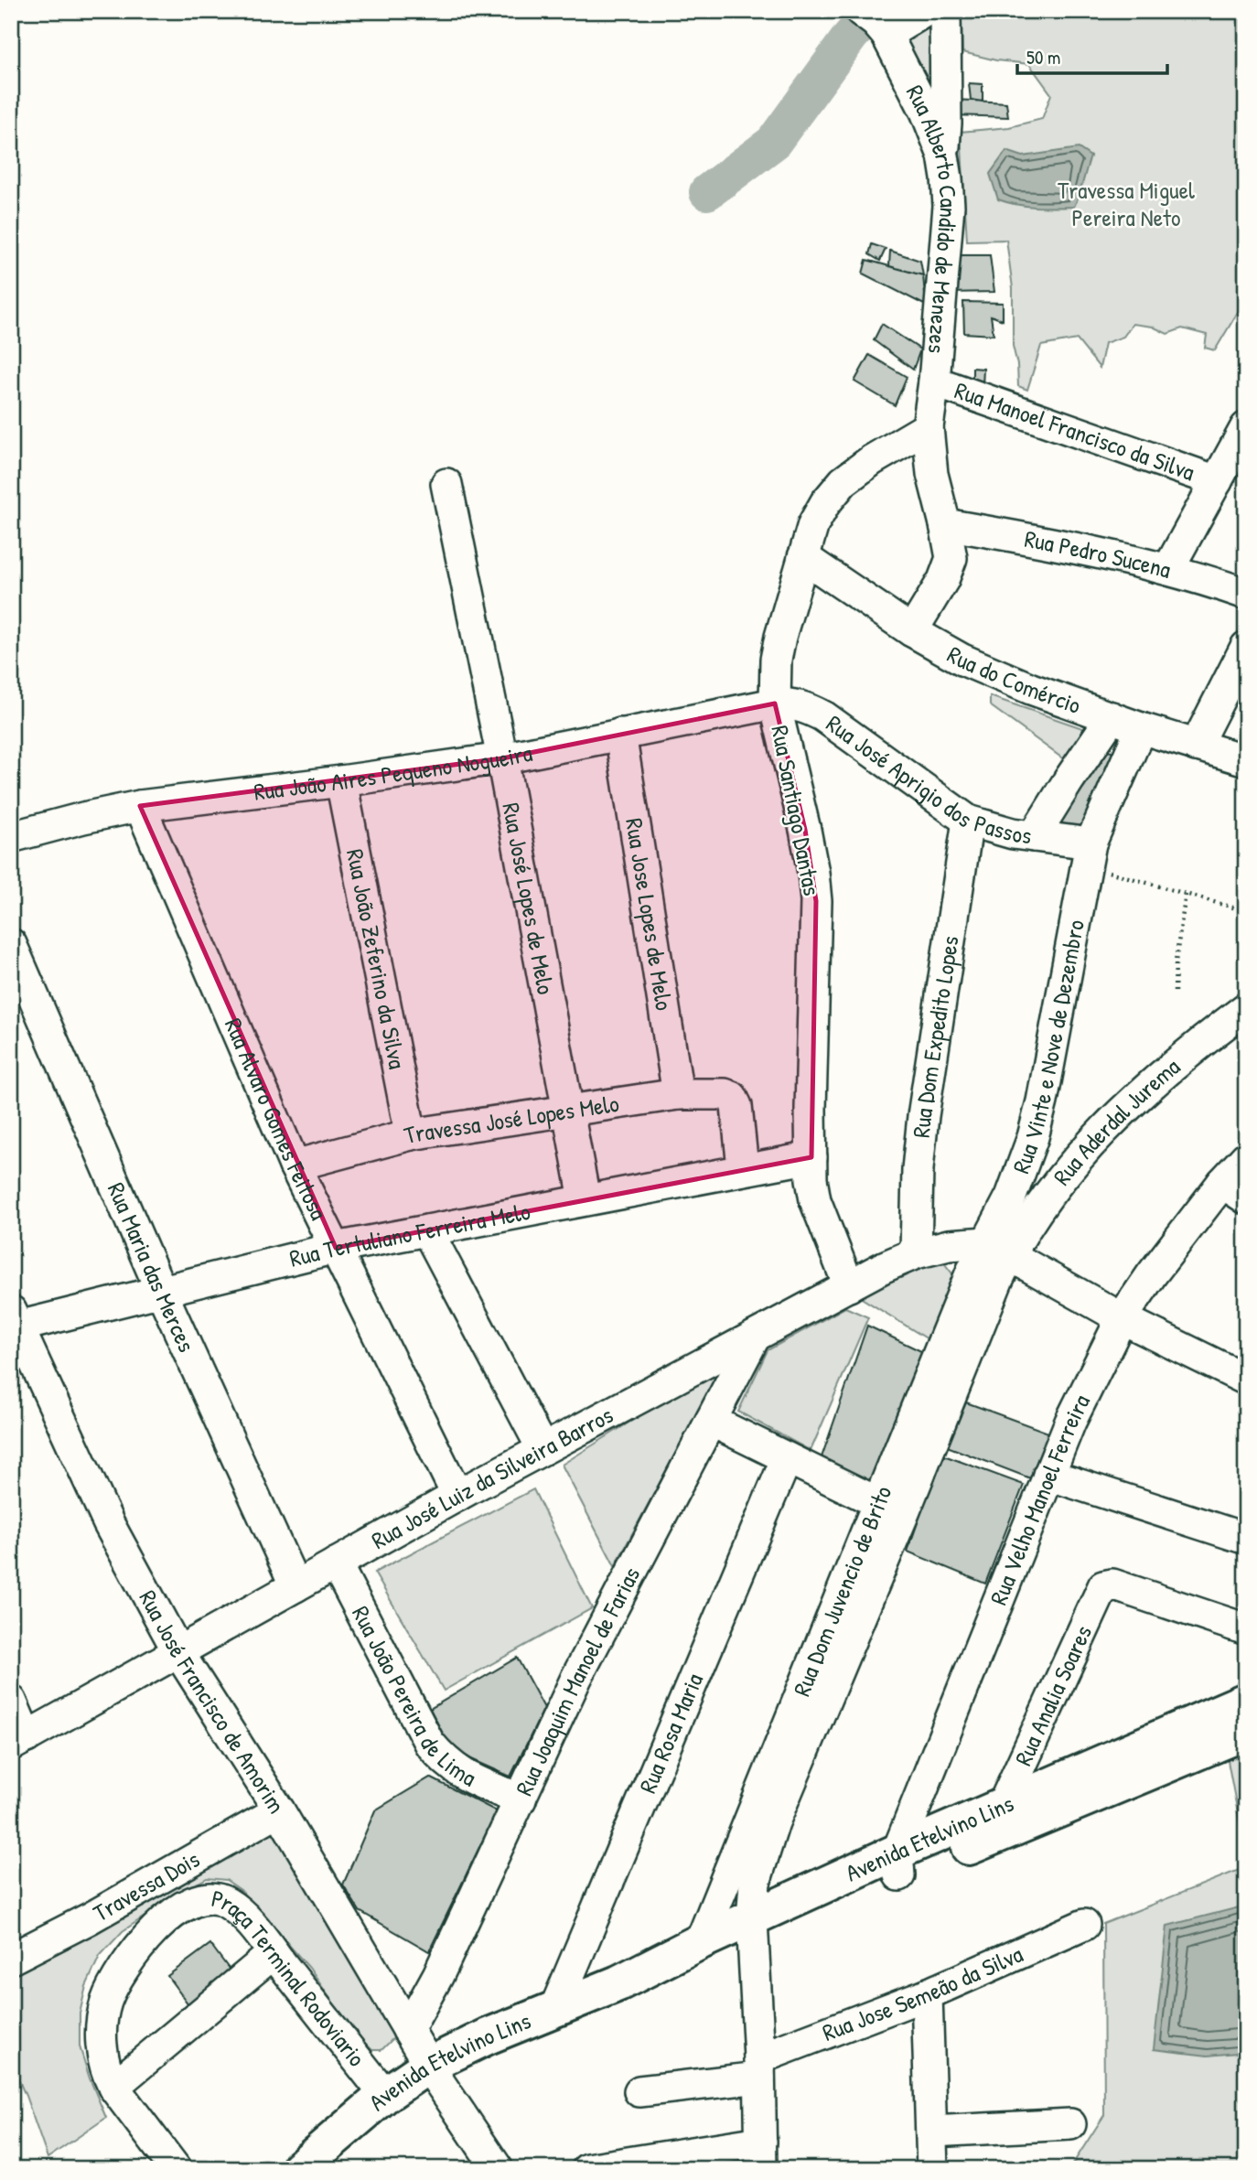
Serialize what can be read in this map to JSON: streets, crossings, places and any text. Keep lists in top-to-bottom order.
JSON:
{
  "streets": {
    "main road": ["Avenida Etelvino Lins"],
    "street": [
      "Rua Alberto Candido de Menezes",
      "Rua Manoel Francisco da Silva",
      "Rua Pedro Sucena",
      "Rua do Comércio",
      "Rua João Aires Pequeno Nogueira",
      "Rua José Aprigio dos Passos",
      "Rua Santiago Dantas",
      "Rua José Lopes de Melo",
      "Rua Jose Lopes de Melo",
      "Rua João Zeferino da Silva",
      "Rua Dom Expedito Lopes",
      "Rua Vinte e Nove de Dezembro",
      "Rua Alvaro Gomes Feitosa",
      "Travessa José Lopes Melo",
      "Rua Aderdal Jurema",
      "Rua Tertuliano Ferreira Melo",
      "Rua Maria das Merces",
      "Rua José Luiz da Silveira Barros",
      "Rua Velho Manoel Ferreira",
      "Rua Dom Juvencio de Brito",
      "Rua Joaquim Manoel de Farias",
      "Rua João Pereira de Lima",
      "Rua Analia Soares",
      "Rua José Francisco de Amorim",
      "Rua Rosa Maria",
      "Travessa Dois",
      "Praça Terminal Rodoviario",
      "Rua Jose Semeão da Silva"
    ]
  },
  "crossings": [
    ["Rua Alberto Candido de Menezes", "Rua Manoel Francisco da Silva"],
    ["Rua Alberto Candido de Menezes", "Rua Pedro Sucena"],
    ["Rua Alberto Candido de Menezes", "Rua do Comércio"],
    ["Rua Alberto Candido de Menezes", "Rua Santiago Dantas"],
    ["Rua do Comércio", "Rua Santiago Dantas"],
    ["Rua do Comércio", "Rua Vinte e Nove de Dezembro"],
    ["Rua João Aires Pequeno Nogueira", "Rua José Aprigio dos Passos"],
    ["Rua João Aires Pequeno Nogueira", "Rua Santiago Dantas"],
    ["Rua João Aires Pequeno Nogueira", "Rua José Lopes de Melo"],
    ["Rua João Aires Pequeno Nogueira", "Rua Jose Lopes de Melo"],
    ["Rua João Aires Pequeno Nogueira", "Rua João Zeferino da Silva"],
    ["Rua João Aires Pequeno Nogueira", "Rua Alvaro Gomes Feitosa"],
    ["Rua José Aprigio dos Passos", "Rua Santiago Dantas"],
    ["Rua José Aprigio dos Passos", "Rua Dom Expedito Lopes"],
    ["Rua José Aprigio dos Passos", "Rua Vinte e Nove de Dezembro"],
    ["Rua Santiago Dantas", "Rua Tertuliano Ferreira Melo"],
    ["Rua Santiago Dantas", "Rua José Luiz da Silveira Barros"],
    ["Rua José Lopes de Melo", "Travessa José Lopes Melo"],
    ["Rua José Lopes de Melo", "Rua Tertuliano Ferreira Melo"],
    ["Rua Jose Lopes de Melo", "Travessa José Lopes Melo"],
    ["Rua João Zeferino da Silva", "Travessa José Lopes Melo"],
    ["Rua Dom Expedito Lopes", "Rua José Luiz da Silveira Barros"],
    ["Rua Vinte e Nove de Dezembro", "Rua Aderdal Jurema"],
    ["Rua Vinte e Nove de Dezembro", "Rua José Luiz da Silveira Barros"],
    ["Rua Vinte e Nove de Dezembro", "Rua Dom Juvencio de Brito"],
    ["Rua Alvaro Gomes Feitosa", "Travessa José Lopes Melo"],
    ["Rua Alvaro Gomes Feitosa", "Rua Tertuliano Ferreira Melo"],
    ["Rua Alvaro Gomes Feitosa", "Rua José Luiz da Silveira Barros"],
    ["Travessa José Lopes Melo", "Rua Tertuliano Ferreira Melo"],
    ["Rua Aderdal Jurema", "Rua José Luiz da Silveira Barros"],
    ["Rua Aderdal Jurema", "Rua Dom Juvencio de Brito"],
    ["Rua Tertuliano Ferreira Melo", "Rua Maria das Merces"],
    ["Rua Tertuliano Ferreira Melo", "Rua José Francisco de Amorim"],
    ["Rua Maria das Merces", "Rua José Luiz da Silveira Barros"],
    ["Rua José Luiz da Silveira Barros", "Rua Dom Juvencio de Brito"],
    ["Rua José Luiz da Silveira Barros", "Rua Joaquim Manoel de Farias"],
    ["Rua José Luiz da Silveira Barros", "Rua João Pereira de Lima"],
    ["Rua José Luiz da Silveira Barros", "Rua José Francisco de Amorim"],
    ["Rua Velho Manoel Ferreira", "Avenida Etelvino Lins"],
    ["Rua Dom Juvencio de Brito", "Avenida Etelvino Lins"],
    ["Rua Dom Juvencio de Brito", "Rua Jose Semeão da Silva"],
    ["Rua Joaquim Manoel de Farias", "Rua João Pereira de Lima"],
    ["Rua Joaquim Manoel de Farias", "Rua José Francisco de Amorim"],
    ["Rua Analia Soares", "Avenida Etelvino Lins"],
    ["Rua José Francisco de Amorim", "Avenida Etelvino Lins"],
    ["Rua José Francisco de Amorim", "Travessa Dois"],
    ["Rua Rosa Maria", "Avenida Etelvino Lins"],
    ["Avenida Etelvino Lins", "Praça Terminal Rodoviario"]
  ],
  "parks": ["Travessa Miguel Pereira Neto"],
  "scale_bar": "50 m"
}
